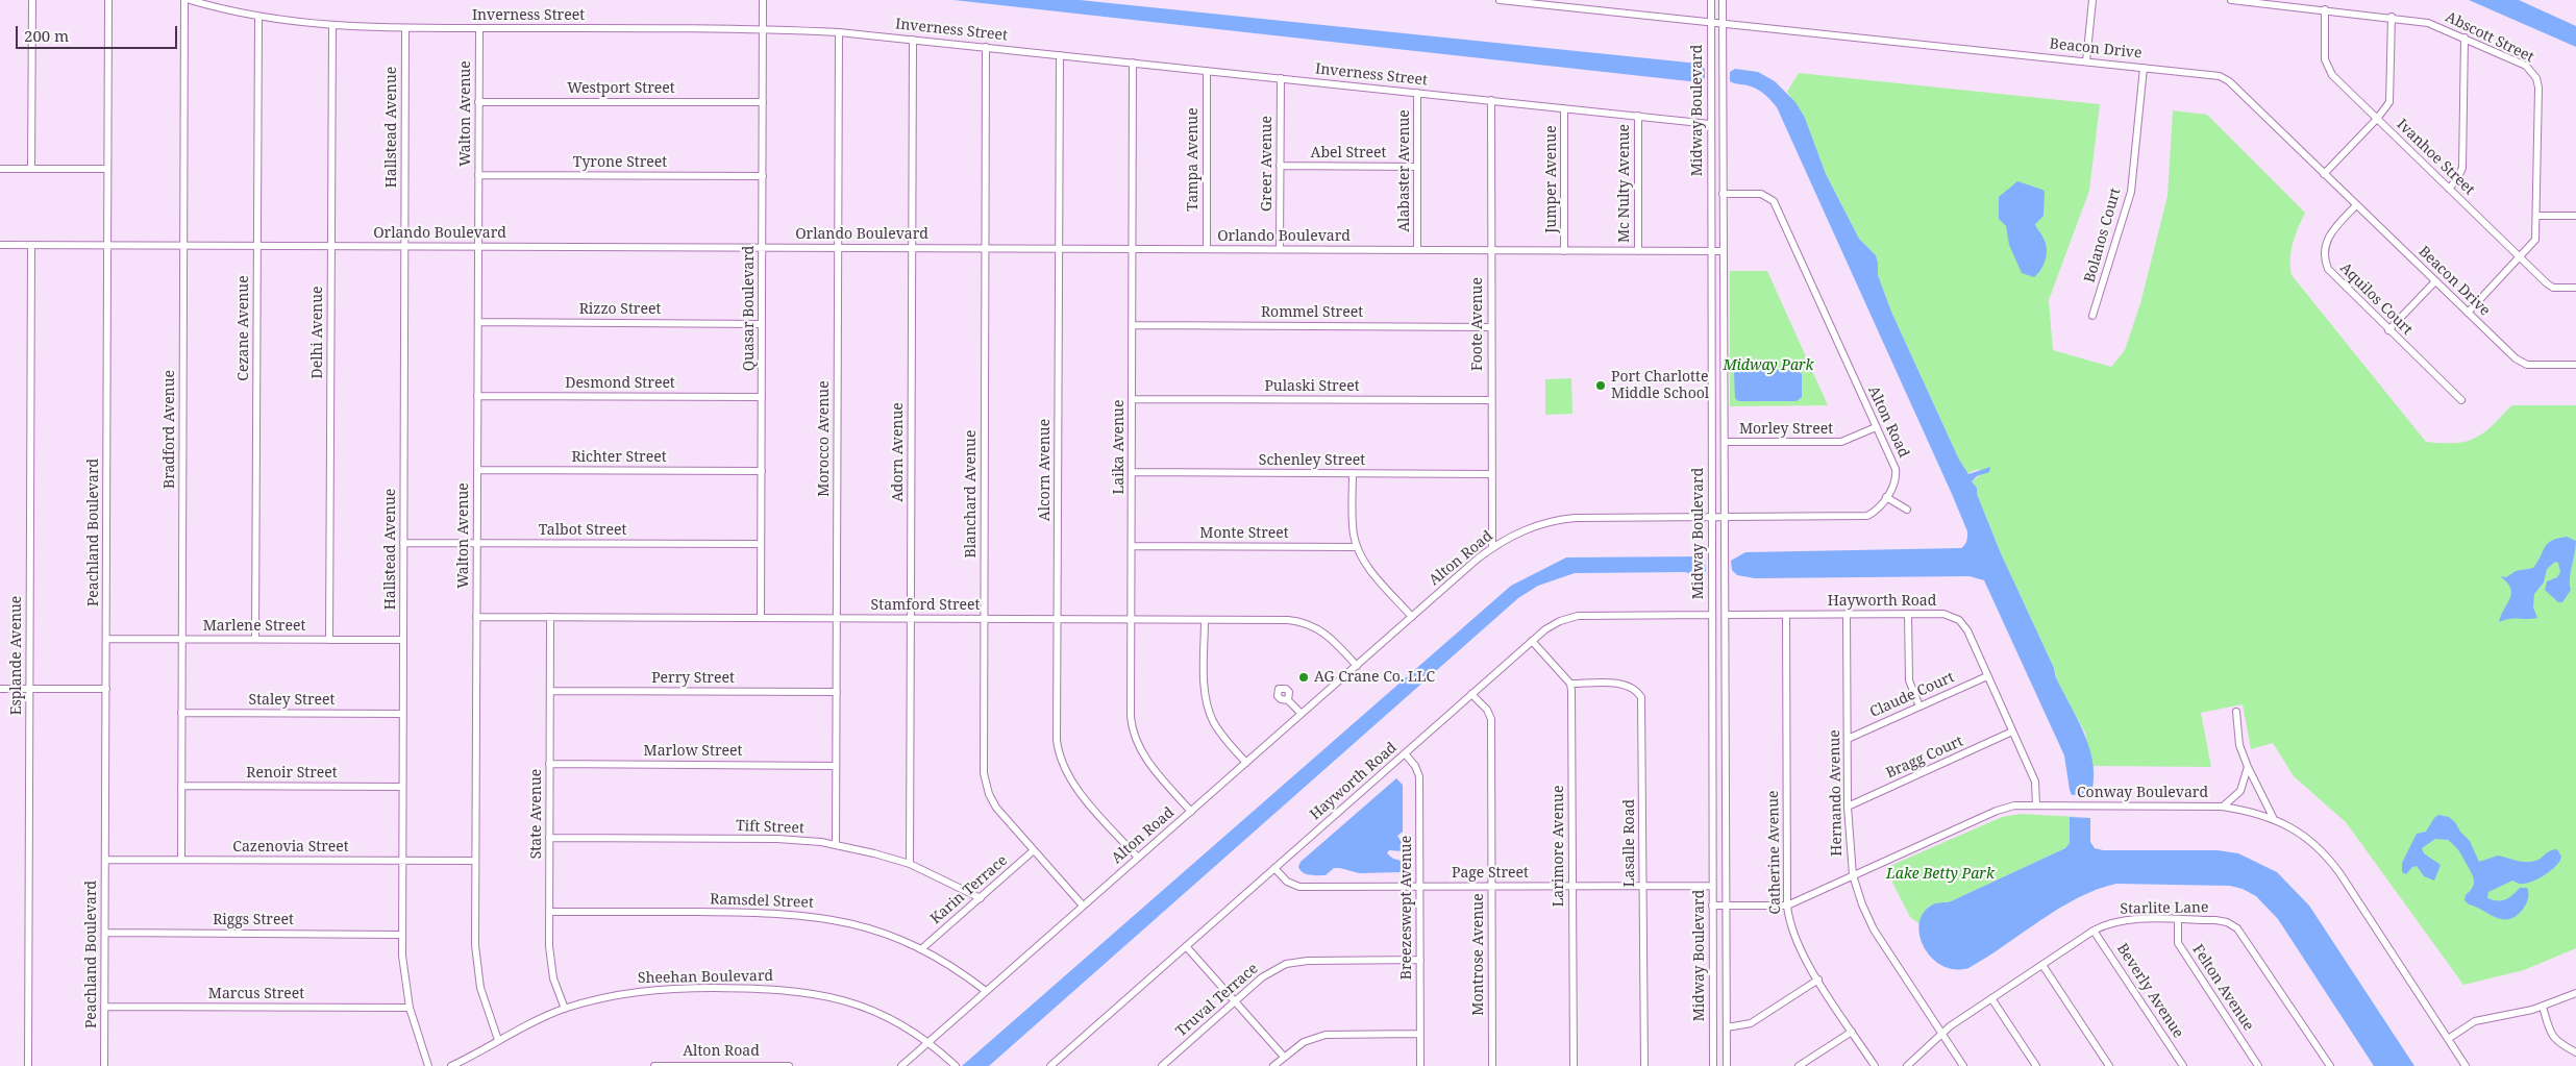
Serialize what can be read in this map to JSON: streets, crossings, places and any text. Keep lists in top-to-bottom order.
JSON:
{
  "streets": {
    "street": [
      "Inverness Street",
      "Abscott Street",
      "Beacon Drive",
      "Westport Street",
      "Midway Boulevard",
      "Walton Avenue",
      "Hallstead Avenue",
      "Abel Street",
      "Ivanhoe Street",
      "Tampa Avenue",
      "Tyrone Street",
      "Greer Avenue",
      "Alabaster Avenue",
      "Jumper Avenue",
      "Mc Nulty Avenue",
      "Orlando Boulevard",
      "Bolanos Court",
      "Aquilos Court",
      "Quasar Boulevard",
      "Rizzo Street",
      "Rommel Street",
      "Foote Avenue",
      "Cezane Avenue",
      "Delhi Avenue",
      "Desmond Street",
      "Pulaski Street",
      "Alton Road",
      "Bradford Avenue",
      "Morley Street",
      "Morocco Avenue",
      "Laika Avenue",
      "Adorn Avenue",
      "Richter Street",
      "Schenley Street",
      "Alcorn Avenue",
      "Blanchard Avenue",
      "Talbot Street",
      "Peachland Boulevard",
      "Monte Street",
      "Hayworth Road",
      "Stamford Street",
      "Marlene Street",
      "Esplande Avenue",
      "Perry Street",
      "Claude Court",
      "Staley Street",
      "Marlow Street",
      "Bragg Court",
      "Renoir Street",
      "Hernando Avenue",
      "Conway Boulevard",
      "State Avenue",
      "Tift Street",
      "Lasalle Road",
      "Larimore Avenue",
      "Cazenovia Street",
      "Catherine Avenue",
      "Page Street",
      "Karin Terrace",
      "Ramsdel Street",
      "Breezeswept Avenue",
      "Starlite Lane",
      "Riggs Street",
      "Montrose Avenue",
      "Sheehan Boulevard",
      "Felton Avenue",
      "Beverly Avenue",
      "Marcus Street",
      "Truval Terrace"
    ]
  },
  "crossings": [
    ["Inverness Street", "Midway Boulevard"],
    ["Inverness Street", "Walton Avenue"],
    ["Inverness Street", "Hallstead Avenue"],
    ["Inverness Street", "Tampa Avenue"],
    ["Inverness Street", "Greer Avenue"],
    ["Inverness Street", "Alabaster Avenue"],
    ["Inverness Street", "Jumper Avenue"],
    ["Inverness Street", "Mc Nulty Avenue"],
    ["Inverness Street", "Quasar Boulevard"],
    ["Inverness Street", "Foote Avenue"],
    ["Inverness Street", "Cezane Avenue"],
    ["Inverness Street", "Delhi Avenue"],
    ["Inverness Street", "Morocco Avenue"],
    ["Inverness Street", "Laika Avenue"],
    ["Inverness Street", "Adorn Avenue"],
    ["Inverness Street", "Alcorn Avenue"],
    ["Inverness Street", "Blanchard Avenue"],
    ["Abscott Street", "Beacon Drive"],
    ["Abscott Street", "Ivanhoe Street"],
    ["Beacon Drive", "Midway Boulevard"],
    ["Beacon Drive", "Bolanos Court"],
    ["Beacon Drive", "Aquilos Court"],
    ["Westport Street", "Walton Avenue"],
    ["Westport Street", "Quasar Boulevard"],
    ["Midway Boulevard", "Orlando Boulevard"],
    ["Midway Boulevard", "Alton Road"],
    ["Midway Boulevard", "Morley Street"],
    ["Midway Boulevard", "Hayworth Road"],
    ["Midway Boulevard", "Conway Boulevard"],
    ["Midway Boulevard", "Page Street"],
    ["Walton Avenue", "Tyrone Street"],
    ["Walton Avenue", "Orlando Boulevard"],
    ["Walton Avenue", "Rizzo Street"],
    ["Walton Avenue", "Desmond Street"],
    ["Walton Avenue", "Richter Street"],
    ["Walton Avenue", "Talbot Street"],
    ["Walton Avenue", "Stamford Street"],
    ["Walton Avenue", "Cazenovia Street"],
    ["Walton Avenue", "Sheehan Boulevard"],
    ["Hallstead Avenue", "Orlando Boulevard"],
    ["Hallstead Avenue", "Talbot Street"],
    ["Hallstead Avenue", "Marlene Street"],
    ["Hallstead Avenue", "Staley Street"],
    ["Hallstead Avenue", "Renoir Street"],
    ["Hallstead Avenue", "Cazenovia Street"],
    ["Hallstead Avenue", "Riggs Street"],
    ["Hallstead Avenue", "Marcus Street"],
    ["Abel Street", "Greer Avenue"],
    ["Abel Street", "Alabaster Avenue"],
    ["Tampa Avenue", "Orlando Boulevard"],
    ["Tyrone Street", "Quasar Boulevard"],
    ["Greer Avenue", "Orlando Boulevard"],
    ["Alabaster Avenue", "Orlando Boulevard"],
    ["Jumper Avenue", "Orlando Boulevard"],
    ["Mc Nulty Avenue", "Orlando Boulevard"],
    ["Orlando Boulevard", "Quasar Boulevard"],
    ["Orlando Boulevard", "Foote Avenue"],
    ["Orlando Boulevard", "Cezane Avenue"],
    ["Orlando Boulevard", "Delhi Avenue"],
    ["Orlando Boulevard", "Bradford Avenue"],
    ["Orlando Boulevard", "Morocco Avenue"],
    ["Orlando Boulevard", "Laika Avenue"],
    ["Orlando Boulevard", "Adorn Avenue"],
    ["Orlando Boulevard", "Alcorn Avenue"],
    ["Orlando Boulevard", "Blanchard Avenue"],
    ["Orlando Boulevard", "Peachland Boulevard"],
    ["Orlando Boulevard", "Esplande Avenue"],
    ["Quasar Boulevard", "Rizzo Street"],
    ["Quasar Boulevard", "Desmond Street"],
    ["Quasar Boulevard", "Richter Street"],
    ["Quasar Boulevard", "Talbot Street"],
    ["Quasar Boulevard", "Stamford Street"],
    ["Rommel Street", "Foote Avenue"],
    ["Rommel Street", "Laika Avenue"],
    ["Foote Avenue", "Pulaski Street"],
    ["Foote Avenue", "Alton Road"],
    ["Foote Avenue", "Schenley Street"],
    ["Cezane Avenue", "Marlene Street"],
    ["Delhi Avenue", "Marlene Street"],
    ["Pulaski Street", "Laika Avenue"],
    ["Alton Road", "Morley Street"],
    ["Alton Road", "Laika Avenue"],
    ["Alton Road", "Alcorn Avenue"],
    ["Alton Road", "Blanchard Avenue"],
    ["Alton Road", "Stamford Street"],
    ["Alton Road", "Ramsdel Street"],
    ["Alton Road", "Sheehan Boulevard"],
    ["Bradford Avenue", "Marlene Street"],
    ["Bradford Avenue", "Staley Street"],
    ["Bradford Avenue", "Renoir Street"],
    ["Bradford Avenue", "Cazenovia Street"],
    ["Morocco Avenue", "Stamford Street"],
    ["Morocco Avenue", "Perry Street"],
    ["Morocco Avenue", "Marlow Street"],
    ["Morocco Avenue", "Tift Street"],
    ["Laika Avenue", "Schenley Street"],
    ["Laika Avenue", "Monte Street"],
    ["Laika Avenue", "Stamford Street"],
    ["Adorn Avenue", "Stamford Street"],
    ["Adorn Avenue", "Tift Street"],
    ["Alcorn Avenue", "Stamford Street"],
    ["Blanchard Avenue", "Stamford Street"],
    ["Blanchard Avenue", "Karin Terrace"],
    ["Peachland Boulevard", "Marlene Street"],
    ["Peachland Boulevard", "Cazenovia Street"],
    ["Peachland Boulevard", "Riggs Street"],
    ["Peachland Boulevard", "Marcus Street"],
    ["Hayworth Road", "Claude Court"],
    ["Hayworth Road", "Bragg Court"],
    ["Hayworth Road", "Hernando Avenue"],
    ["Hayworth Road", "Conway Boulevard"],
    ["Hayworth Road", "Catherine Avenue"],
    ["Hayworth Road", "Page Street"],
    ["Hayworth Road", "Breezeswept Avenue"],
    ["Hayworth Road", "Montrose Avenue"],
    ["Stamford Street", "State Avenue"],
    ["Perry Street", "State Avenue"],
    ["Claude Court", "Hernando Avenue"],
    ["Marlow Street", "State Avenue"],
    ["Bragg Court", "Hernando Avenue"],
    ["Hernando Avenue", "Conway Boulevard"],
    ["Hernando Avenue", "Starlite Lane"],
    ["Conway Boulevard", "Catherine Avenue"],
    ["State Avenue", "Tift Street"],
    ["State Avenue", "Ramsdel Street"],
    ["State Avenue", "Sheehan Boulevard"],
    ["Tift Street", "Karin Terrace"],
    ["Lasalle Road", "Larimore Avenue"],
    ["Lasalle Road", "Page Street"],
    ["Larimore Avenue", "Page Street"],
    ["Page Street", "Breezeswept Avenue"],
    ["Page Street", "Montrose Avenue"],
    ["Karin Terrace", "Ramsdel Street"],
    ["Breezeswept Avenue", "Truval Terrace"],
    ["Starlite Lane", "Felton Avenue"],
    ["Starlite Lane", "Beverly Avenue"]
  ],
  "parks": ["Midway Park", "Lake Betty Park"],
  "places": ["Port Charlotte Middle School", "AG Crane Co. LLC"],
  "scale_bar": "200 m"
}
